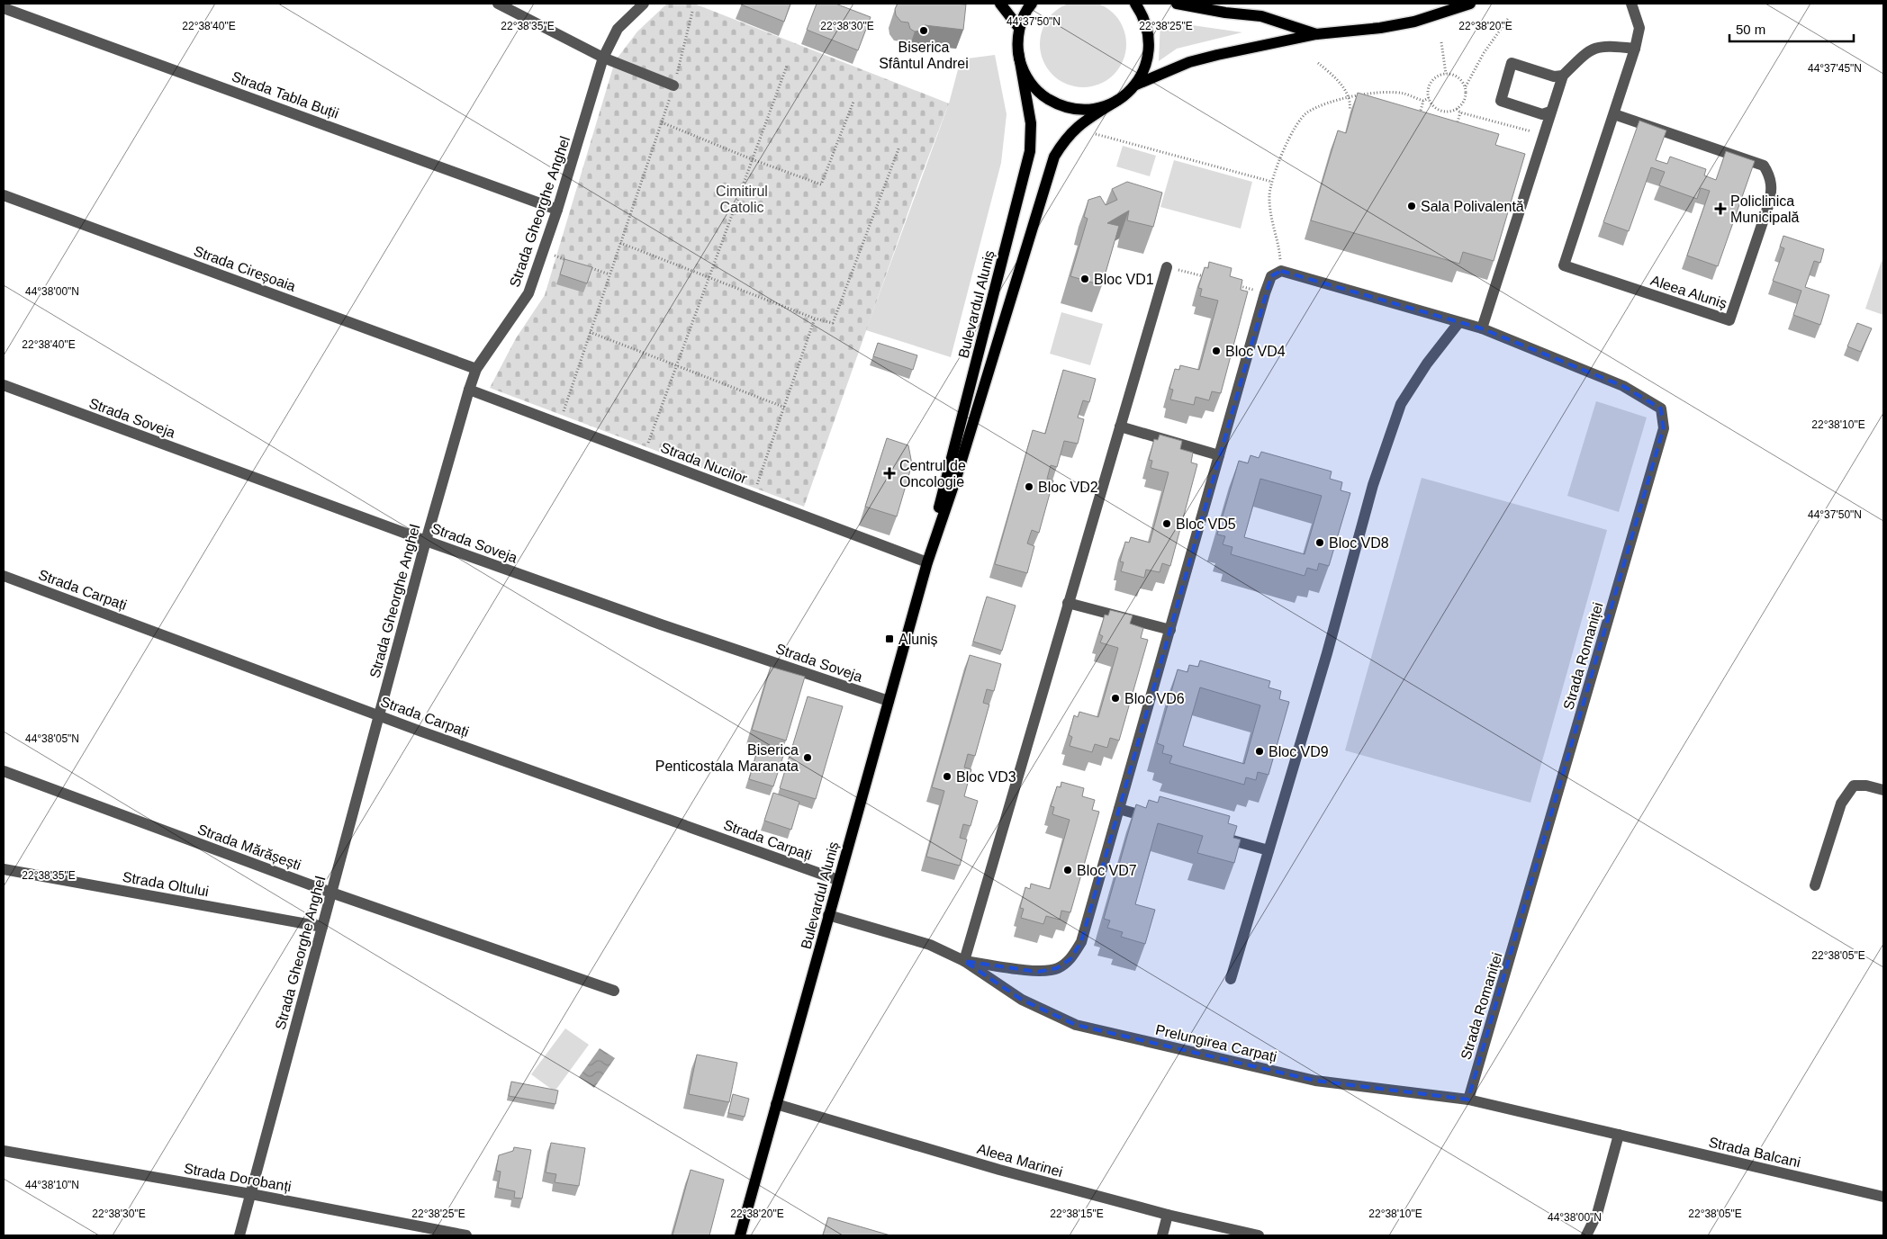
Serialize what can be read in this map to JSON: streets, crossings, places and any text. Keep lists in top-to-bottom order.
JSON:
{
  "streets": {
    "main road": ["Bulevardul Aluniș"],
    "street": [
      "Strada Tabla Buții",
      "Strada Gheorghe Anghel",
      "Strada Cireșoaia",
      "Aleea Aluniș",
      "Strada Soveja",
      "Strada Nucilor",
      "Strada Carpați",
      "Strada Romaniței",
      "Strada Mărășești",
      "Strada Oltului",
      "Prelungirea Carpați",
      "Strada Balcani",
      "Aleea Marinei",
      "Strada Dorobanți"
    ]
  },
  "crossings": [
    ["Strada Tabla Buții", "Strada Gheorghe Anghel"],
    ["Strada Gheorghe Anghel", "Strada Cireșoaia"],
    ["Strada Gheorghe Anghel", "Strada Soveja"],
    ["Strada Gheorghe Anghel", "Strada Nucilor"],
    ["Strada Gheorghe Anghel", "Strada Carpați"],
    ["Strada Gheorghe Anghel", "Strada Mărășești"],
    ["Strada Gheorghe Anghel", "Strada Oltului"],
    ["Strada Gheorghe Anghel", "Strada Dorobanți"],
    ["Bulevardul Aluniș", "Strada Soveja"],
    ["Bulevardul Aluniș", "Strada Nucilor"],
    ["Bulevardul Aluniș", "Strada Carpați"],
    ["Bulevardul Aluniș", "Prelungirea Carpați"],
    ["Bulevardul Aluniș", "Aleea Marinei"],
    ["Strada Romaniței", "Prelungirea Carpați"],
    ["Prelungirea Carpați", "Strada Balcani"]
  ],
  "parks": ["Cimitirul Catolic"],
  "places": {
    "other": [
      "Biserica Sfântul Andrei",
      "Sala Polivalentă",
      "Bloc VD1",
      "Bloc VD4",
      "Bloc VD2",
      "Bloc VD5",
      "Bloc VD8",
      "Bloc VD6",
      "Bloc VD9",
      "Biserica Penticostala Maranata",
      "Bloc VD3",
      "Bloc VD7"
    ],
    "health": ["Policlinica Municipală", "Centrul de Oncologie"],
    "transit": ["Aluniș"]
  },
  "scale_bar": "50 m",
  "coordinates": [
    "44°37'50\"N",
    "22°38'40\"E",
    "22°38'35\"E",
    "22°38'30\"E",
    "22°38'25\"E",
    "22°38'20\"E",
    "44°37'45\"N",
    "44°38'00\"N",
    "22°38'10\"E",
    "44°38'05\"N",
    "22°38'05\"E",
    "44°38'10\"N",
    "22°38'15\"E"
  ]
}
